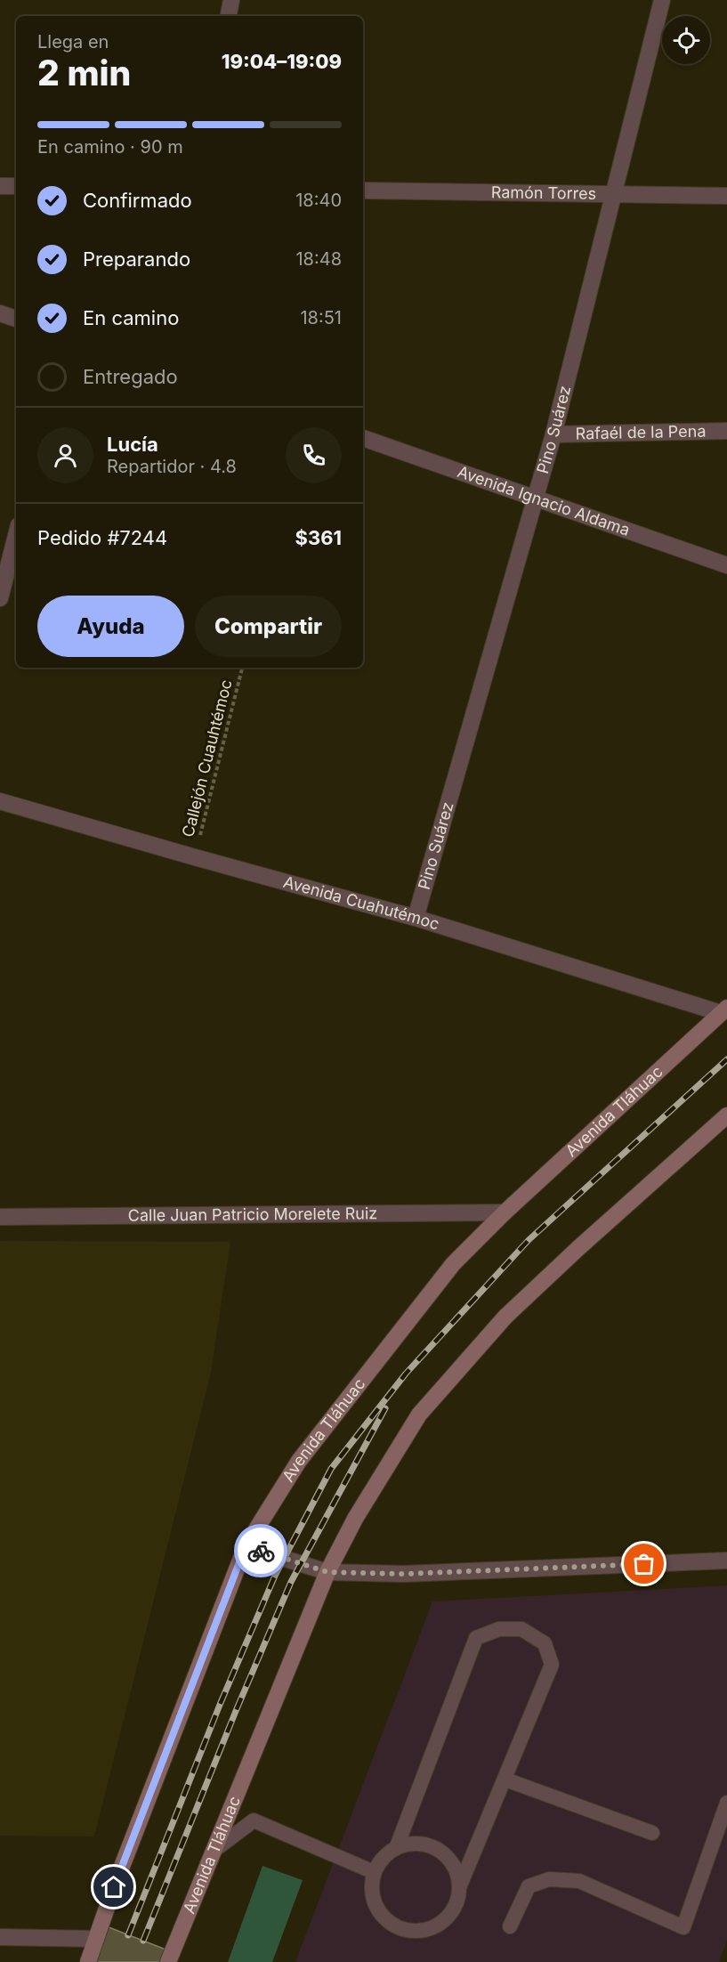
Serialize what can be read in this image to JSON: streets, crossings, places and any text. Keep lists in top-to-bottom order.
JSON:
{
  "streets": {
    "main road": ["Avenida Tláhuac"],
    "street": [
      "Ramón Torres",
      "Pino Suárez",
      "Rafaél de la Pena",
      "Avenida Ignacio Aldama",
      "Avenida Cuahutémoc",
      "Calle Juan Patricio Morelete Ruiz"
    ],
    "path": ["Callejón Cuauhtémoc"]
  },
  "crossings": [
    ["Ramón Torres", "Pino Suárez"],
    ["Pino Suárez", "Rafaél de la Pena"],
    ["Pino Suárez", "Avenida Ignacio Aldama"],
    ["Pino Suárez", "Avenida Cuahutémoc"],
    ["Callejón Cuauhtémoc", "Avenida Cuahutémoc"],
    ["Avenida Cuahutémoc", "Avenida Tláhuac"],
    ["Avenida Tláhuac", "Calle Juan Patricio Morelete Ruiz"]
  ],
  "page": {
    "heading": ["2 min", "Llega en", "19:04–19:09"],
    "panel": [
      "Lucía",
      "Repartidor · 4.8",
      "Pedido #7244",
      "$361"
    ],
    "bar": "En camino · 90 m",
    "list": [
      ["Confirmado", "18:40"],
      ["Preparando", "18:48"],
      ["En camino", "18:51"],
      "Entregado"
    ],
    "buttons": ["Ayuda", "Compartir"]
  }
}
